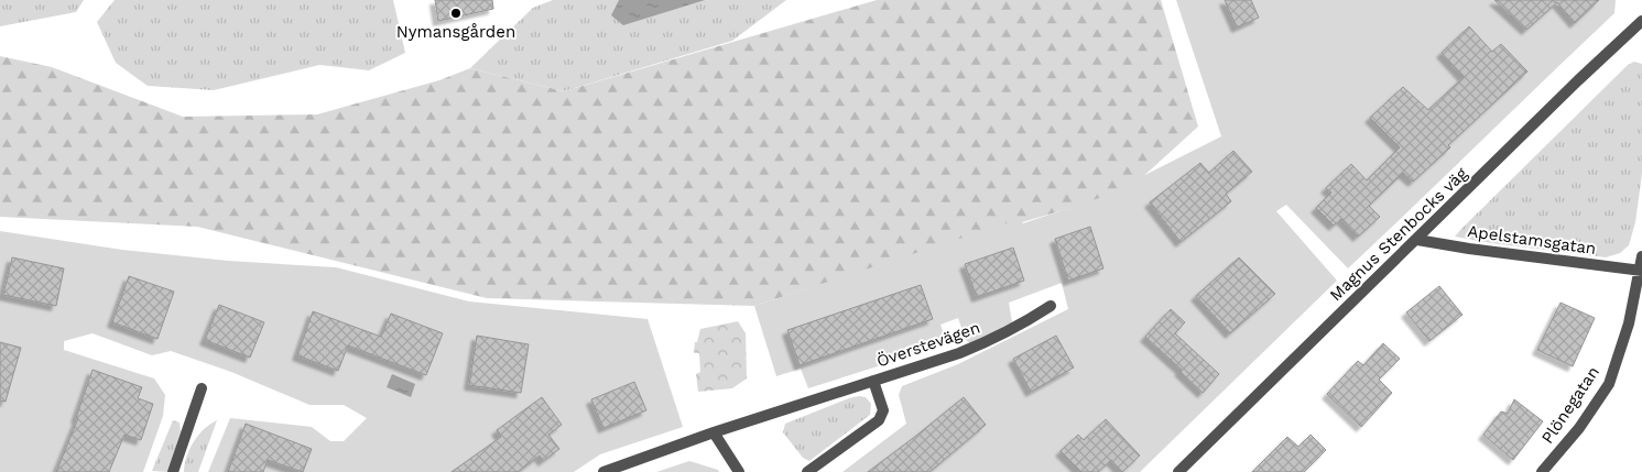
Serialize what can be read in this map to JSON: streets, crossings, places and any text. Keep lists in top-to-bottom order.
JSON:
{
  "streets": {
    "street": [
      "Magnus Stenbocks väg",
      "Apelstamsgatan",
      "Överstevägen",
      "Plönegatan"
    ]
  },
  "crossings": [
    ["Magnus Stenbocks väg", "Apelstamsgatan"],
    ["Apelstamsgatan", "Plönegatan"]
  ],
  "places": ["Nymansgården"]
}
